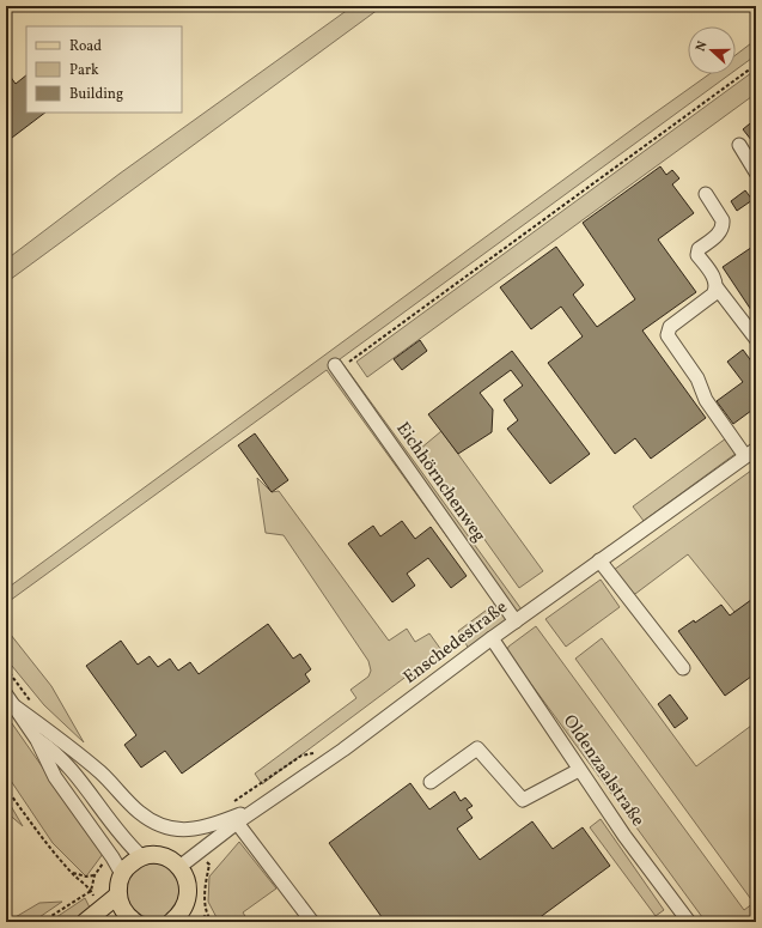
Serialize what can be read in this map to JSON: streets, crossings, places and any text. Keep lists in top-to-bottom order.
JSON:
{
  "streets": {
    "street": ["Eichhörnchenweg", "Enschedestraße", "Oldenzaalstraße"]
  },
  "crossings": [
    ["Eichhörnchenweg", "Enschedestraße"],
    ["Enschedestraße", "Oldenzaalstraße"]
  ],
  "legend": ["Road", "Park", "Building"],
  "north": "left"
}
